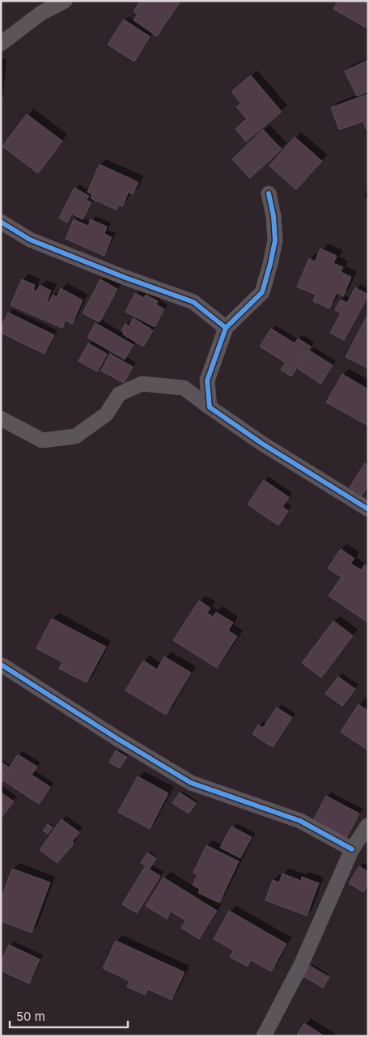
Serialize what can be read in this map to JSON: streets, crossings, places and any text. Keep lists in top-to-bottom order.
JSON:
{
  "scale_bar": "50 m"
}
